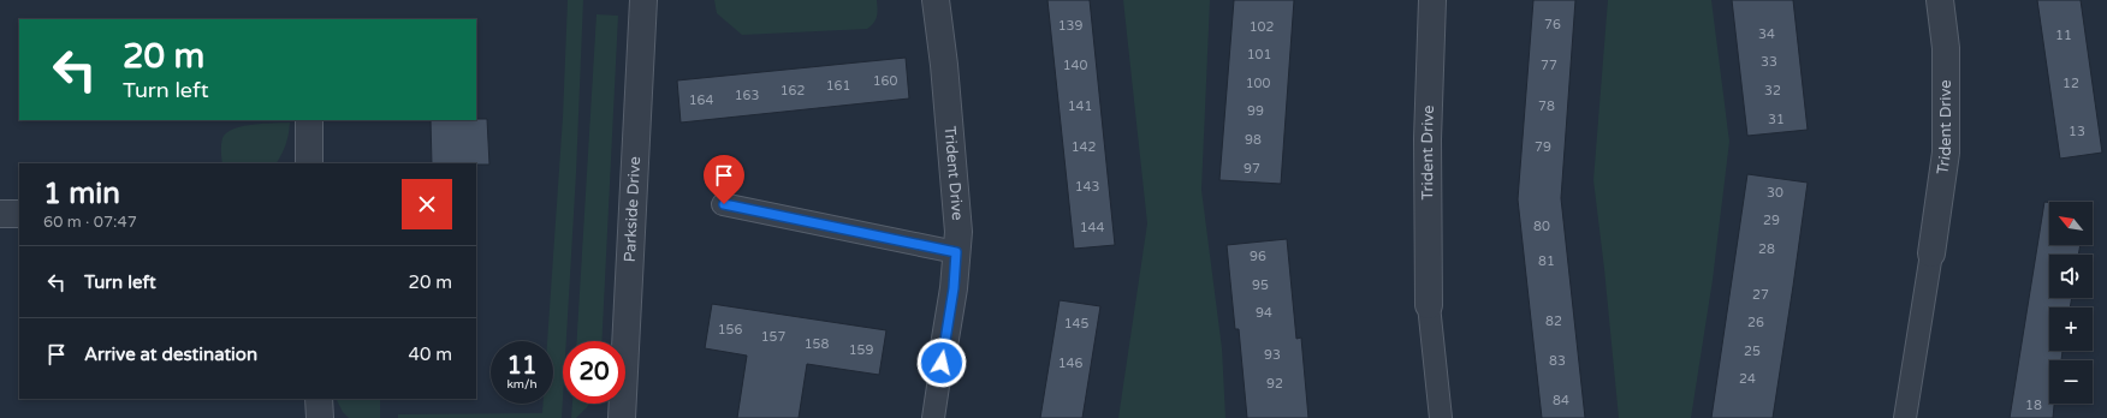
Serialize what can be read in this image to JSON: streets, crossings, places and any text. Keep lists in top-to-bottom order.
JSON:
{
  "streets": {
    "street": ["Trident Drive", "Parkside Drive"]
  },
  "house_numbers": [
    "76",
    "139",
    "102",
    "34",
    "11",
    "101",
    "33",
    "140",
    "77",
    "160",
    "100",
    "12",
    "161",
    "162",
    "32",
    "163",
    "164",
    "141",
    "78",
    "99",
    "31",
    "13",
    "98",
    "142",
    "79",
    "97",
    "143",
    "30",
    "29",
    "80",
    "144",
    "28",
    "96",
    "81",
    "95",
    "27",
    "94",
    "82",
    "26",
    "145",
    "156",
    "157",
    "158",
    "159",
    "25",
    "93",
    "83",
    "146",
    "24",
    "92",
    "84",
    "18"
  ],
  "north": "top left",
  "page": {
    "turn": ["20 m", "Turn left"],
    "heading": ["1 min", "60 m · 07:47"],
    "map_buttons": ["+", "−"],
    "list": [
      {
        "name": "Turn left",
        "value": "20 m"
      },
      {
        "name": "Arrive at destination",
        "value": "40 m"
      }
    ],
    "speed": "11 km/h",
    "limit": "20"
  }
}
